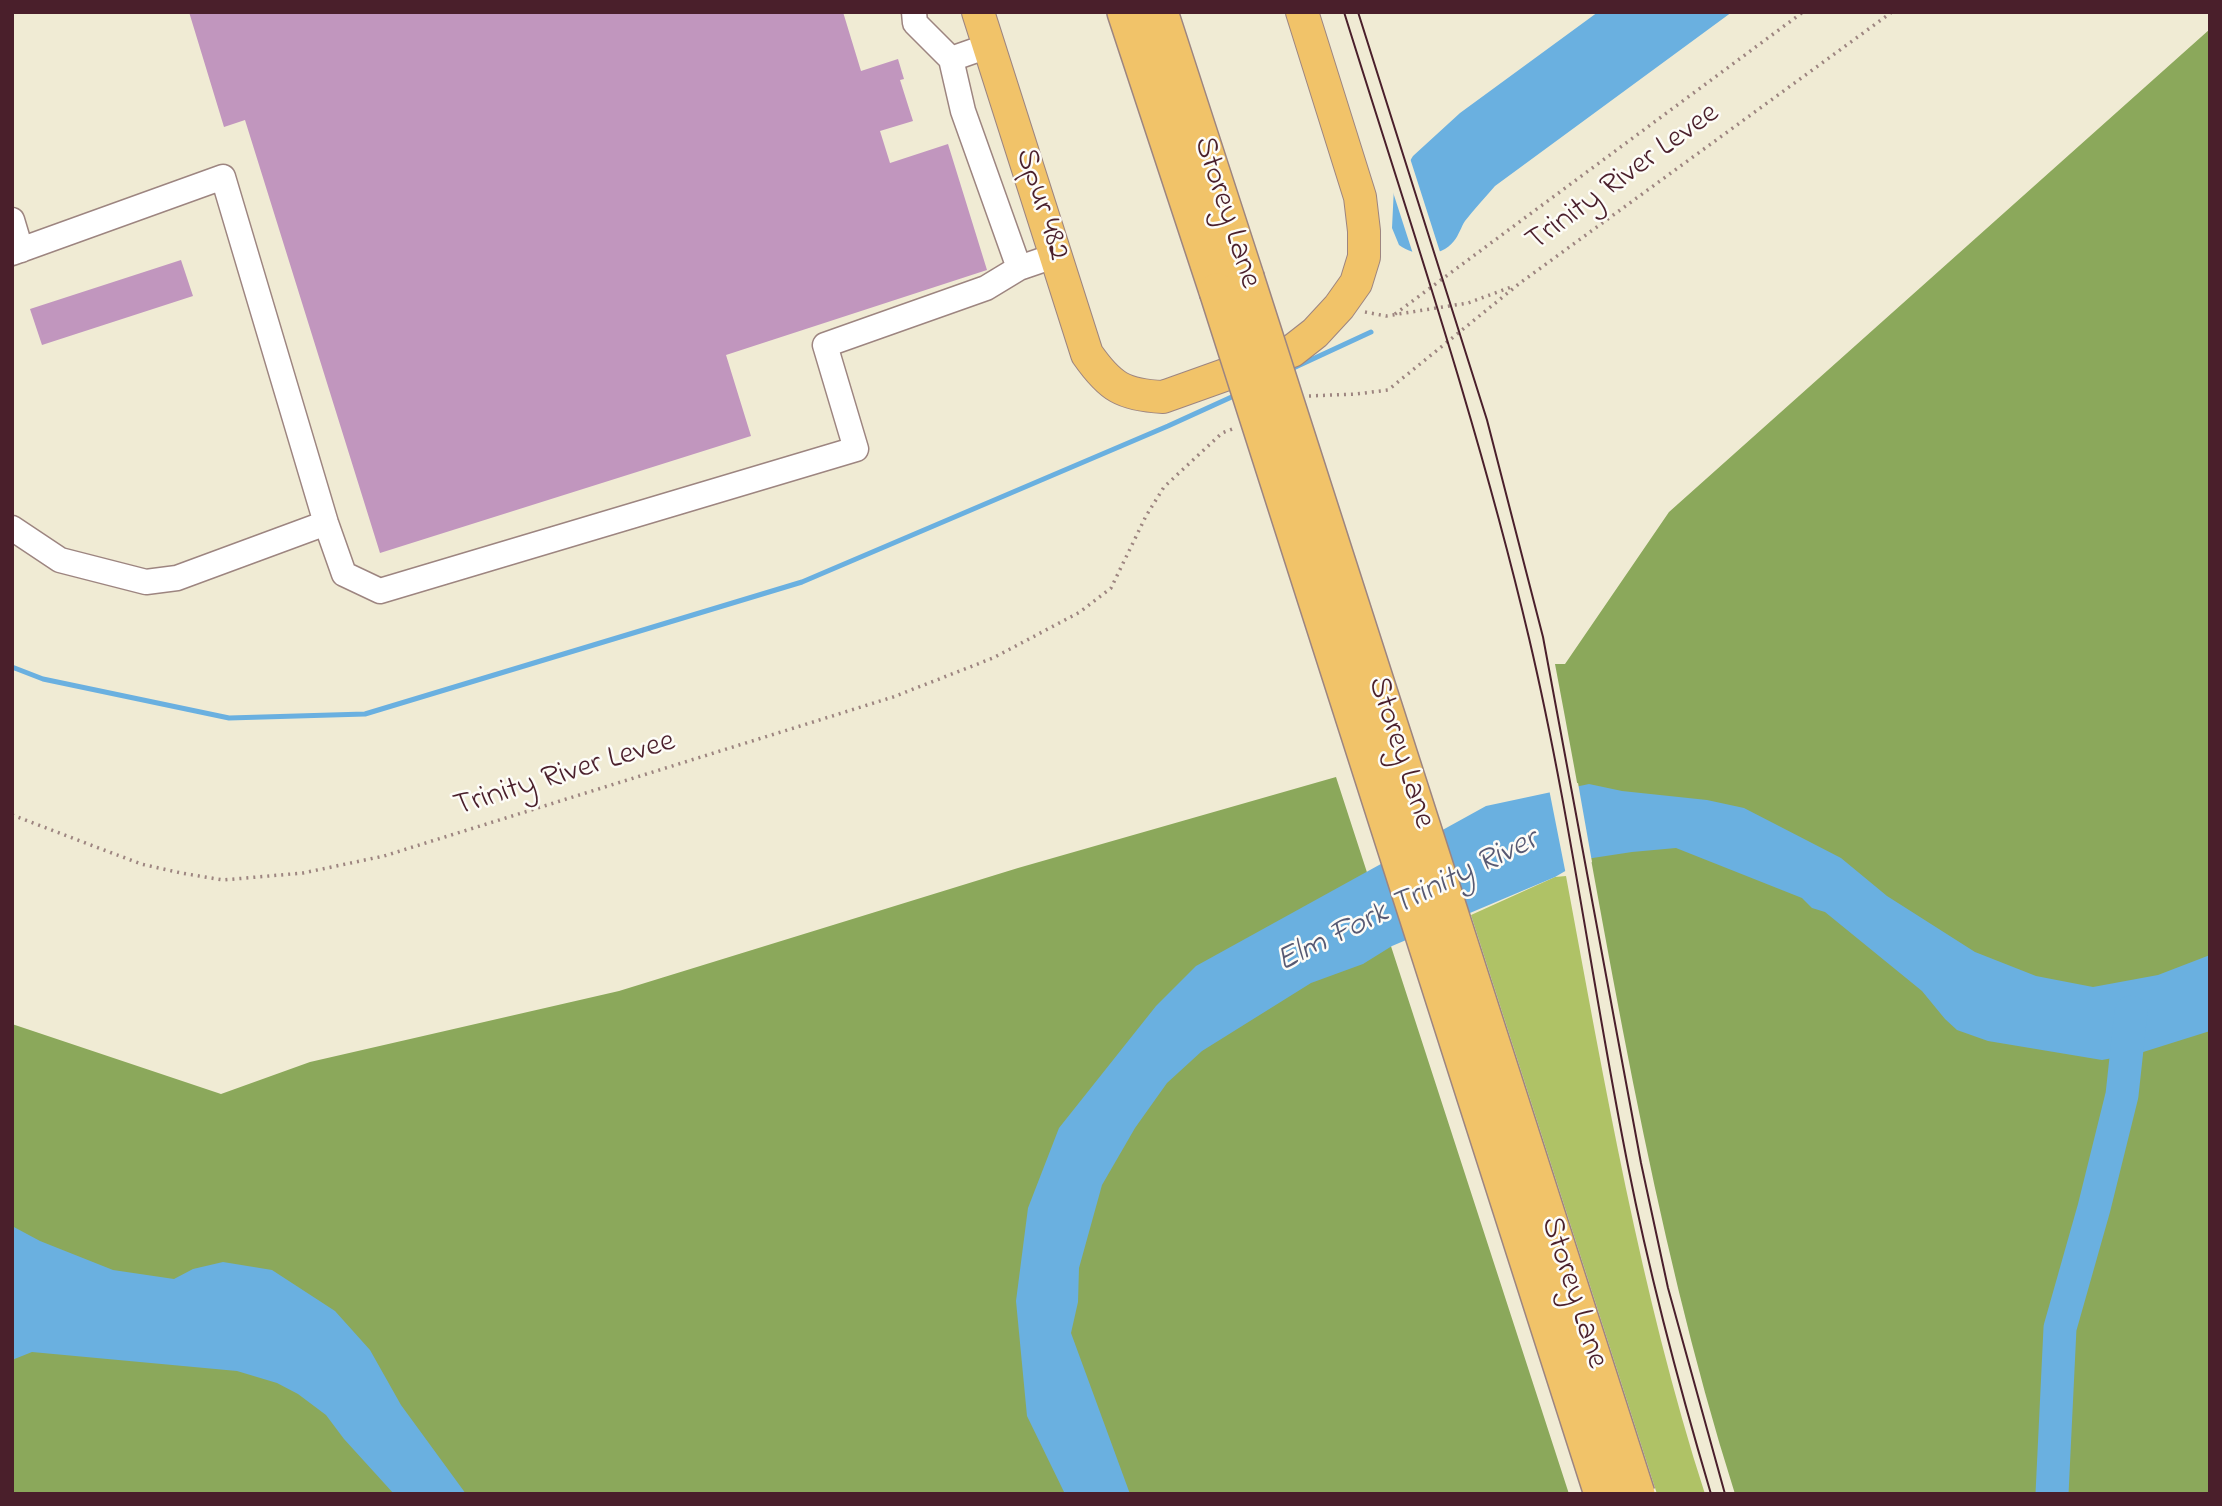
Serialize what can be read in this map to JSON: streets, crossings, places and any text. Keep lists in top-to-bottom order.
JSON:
{
  "streets": {
    "highway": ["Storey Lane"],
    "main road": ["Spur 482"],
    "path": ["Trinity River Levee"]
  },
  "water": ["Elm Fork Trinity River"]
}
